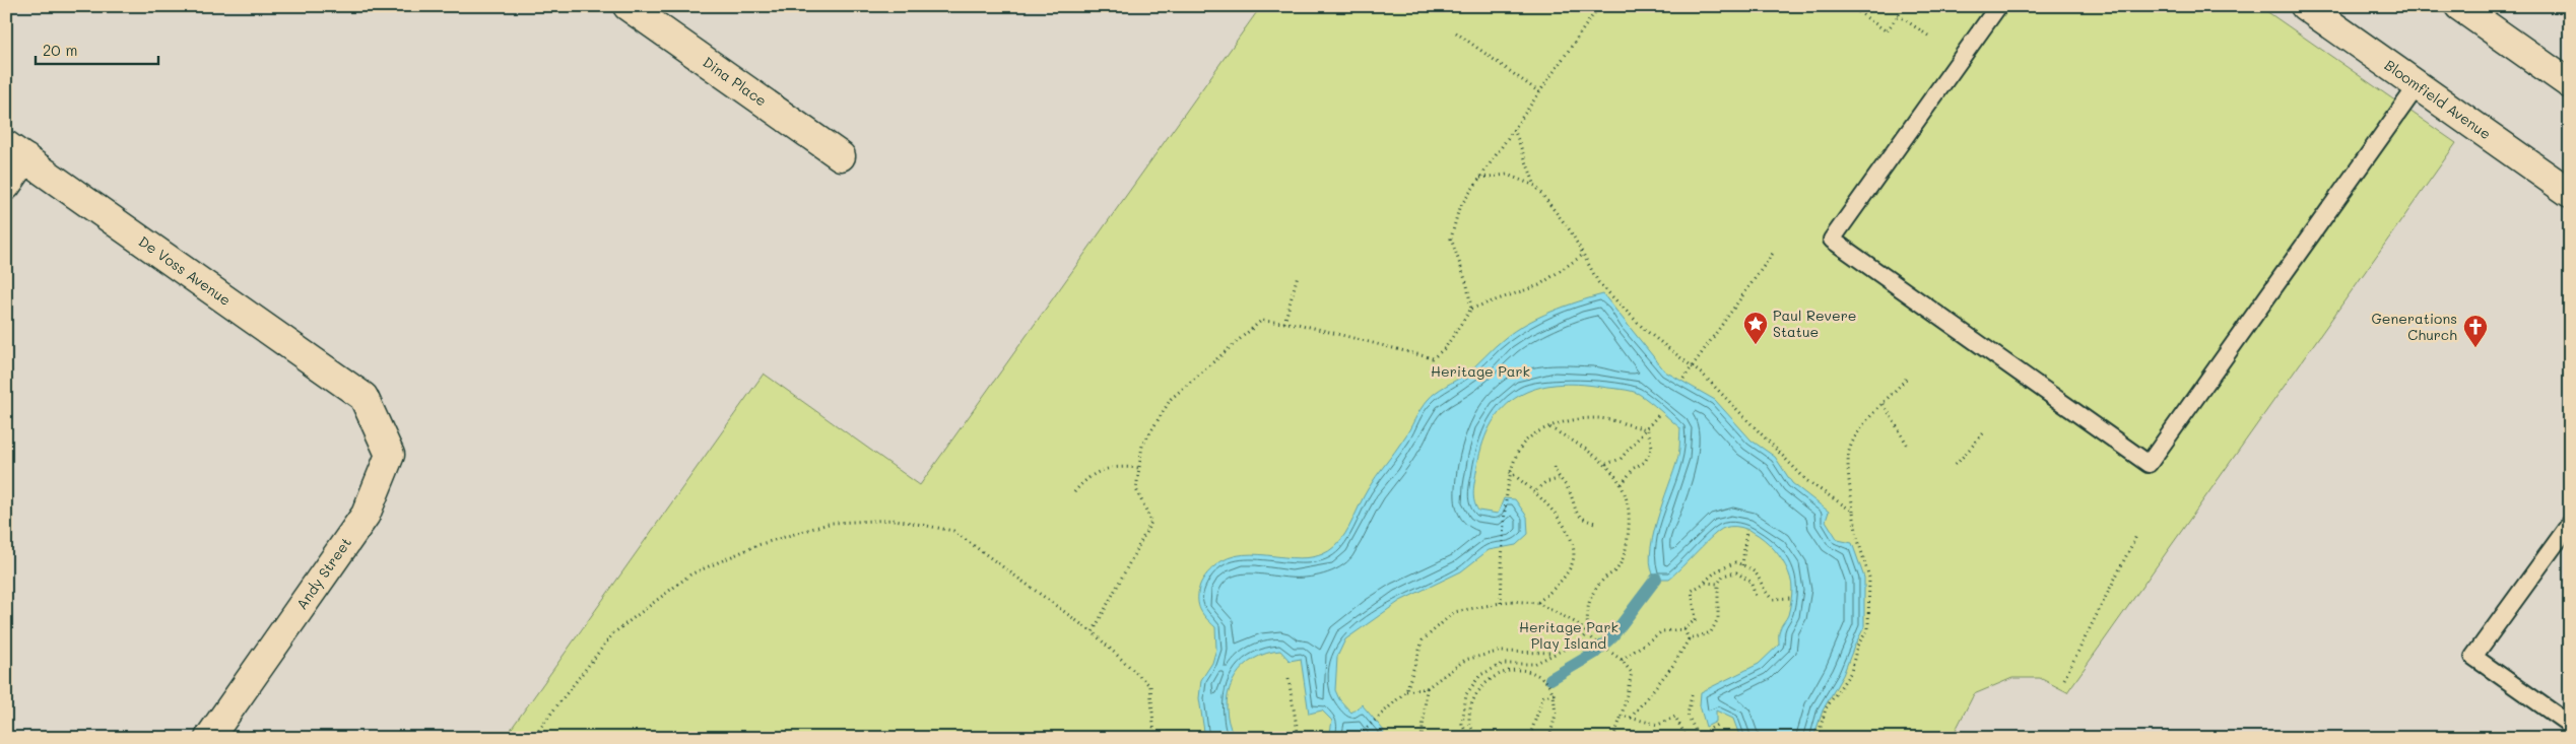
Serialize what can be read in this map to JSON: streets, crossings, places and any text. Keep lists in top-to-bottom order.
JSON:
{
  "streets": {
    "street": [
      "Dina Place",
      "Bloomfield Avenue",
      "De Voss Avenue",
      "Andy Street"
    ]
  },
  "crossings": [
    ["De Voss Avenue", "Andy Street"]
  ],
  "parks": ["Heritage Park", "Heritage Park Play Island"],
  "places": {
    "place": ["Paul Revere Statue"],
    "church": ["Generations Church"]
  },
  "scale_bar": "20 m"
}
